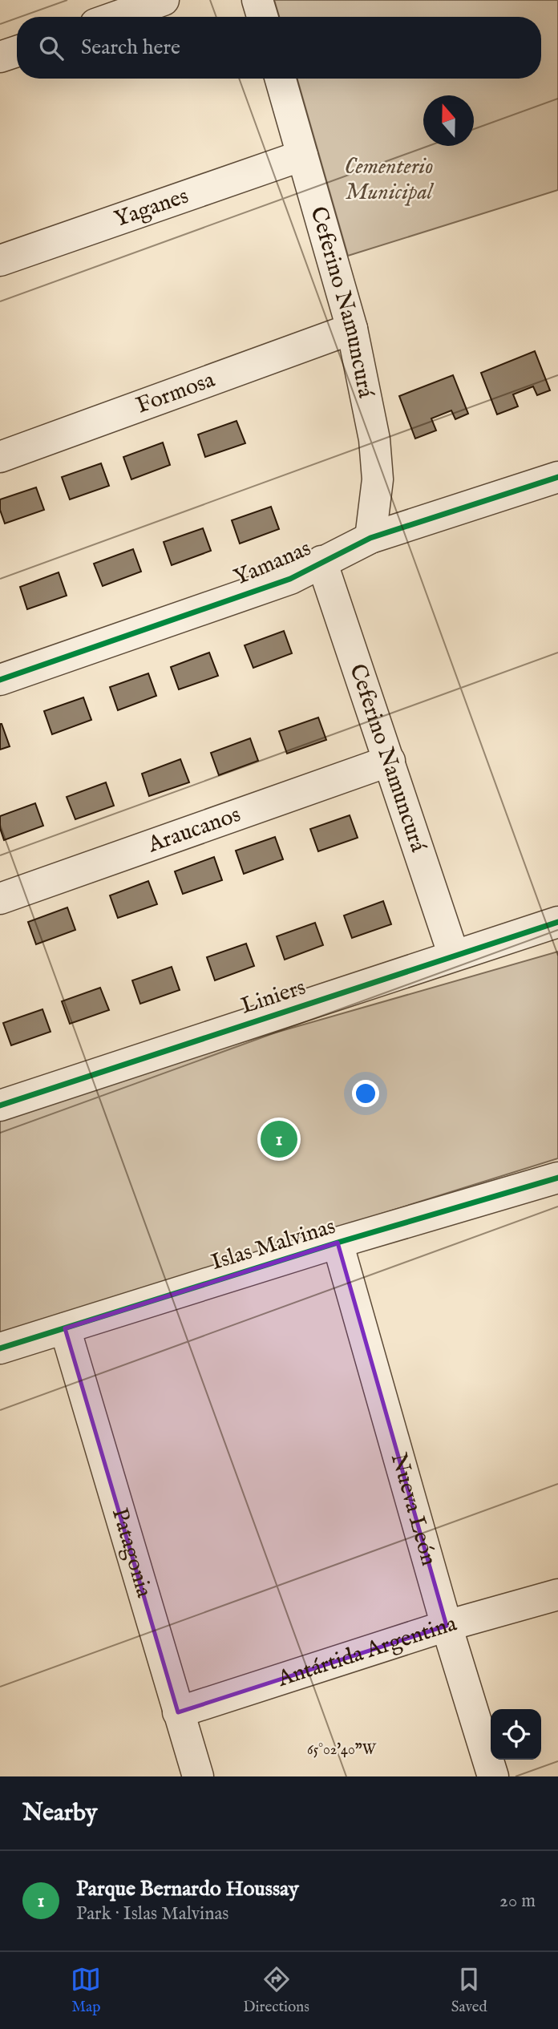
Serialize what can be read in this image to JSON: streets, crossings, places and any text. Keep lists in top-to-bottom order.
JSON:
{
  "streets": {
    "street": [
      "Yaganes",
      "Ceferino Namuncurá",
      "Formosa",
      "Yamanas",
      "Araucanos",
      "Liniers",
      "Islas Malvinas",
      "Nueva León",
      "Patagonia",
      "Antártida Argentina"
    ]
  },
  "crossings": [
    ["Yaganes", "Ceferino Namuncurá"],
    ["Ceferino Namuncurá", "Formosa"],
    ["Ceferino Namuncurá", "Yamanas"],
    ["Ceferino Namuncurá", "Araucanos"],
    ["Ceferino Namuncurá", "Liniers"],
    ["Islas Malvinas", "Nueva León"],
    ["Islas Malvinas", "Patagonia"],
    ["Nueva León", "Antártida Argentina"],
    ["Patagonia", "Antártida Argentina"]
  ],
  "parks": ["Cementerio Municipal"],
  "north": "top",
  "page": {
    "search": "Search here",
    "pins": "1",
    "heading": "Nearby",
    "list": [
      {
        "mark": "1",
        "name": "Parque Bernardo Houssay",
        "note": "Park · Islas Malvinas",
        "value": "20 m"
      }
    ],
    "nav": ["Map", "Directions", "Saved"]
  },
  "coordinates": ["65°02'40\"W"]
}
